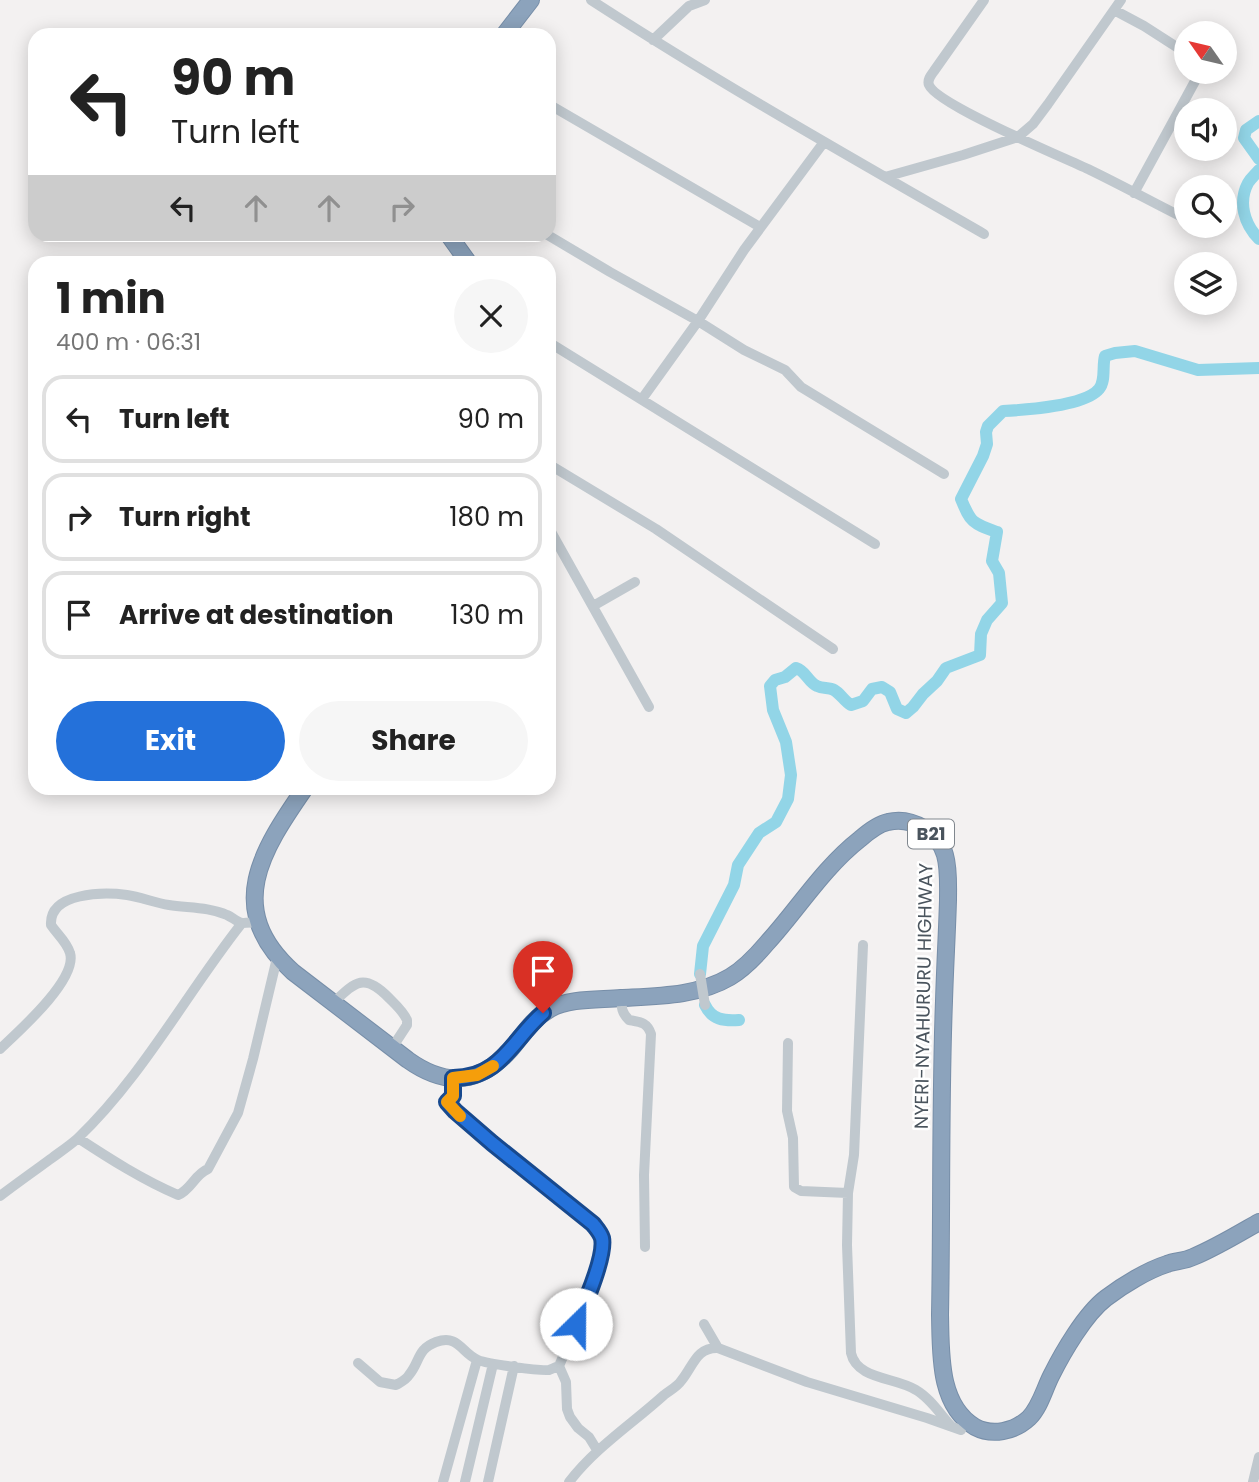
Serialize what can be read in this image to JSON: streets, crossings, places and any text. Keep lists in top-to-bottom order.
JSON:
{
  "streets": {
    "highway": ["B21", "NYERI-NYAHURURU HIGHWAY"]
  },
  "north": "top left",
  "page": {
    "turn": ["90 m", "Turn left"],
    "heading": ["1 min", "400 m · 06:31"],
    "list": [
      {
        "name": "Turn left",
        "value": "90 m"
      },
      {
        "name": "Turn right",
        "value": "180 m"
      },
      {
        "name": "Arrive at destination",
        "value": "130 m"
      }
    ],
    "buttons": ["Exit", "Share"]
  }
}
